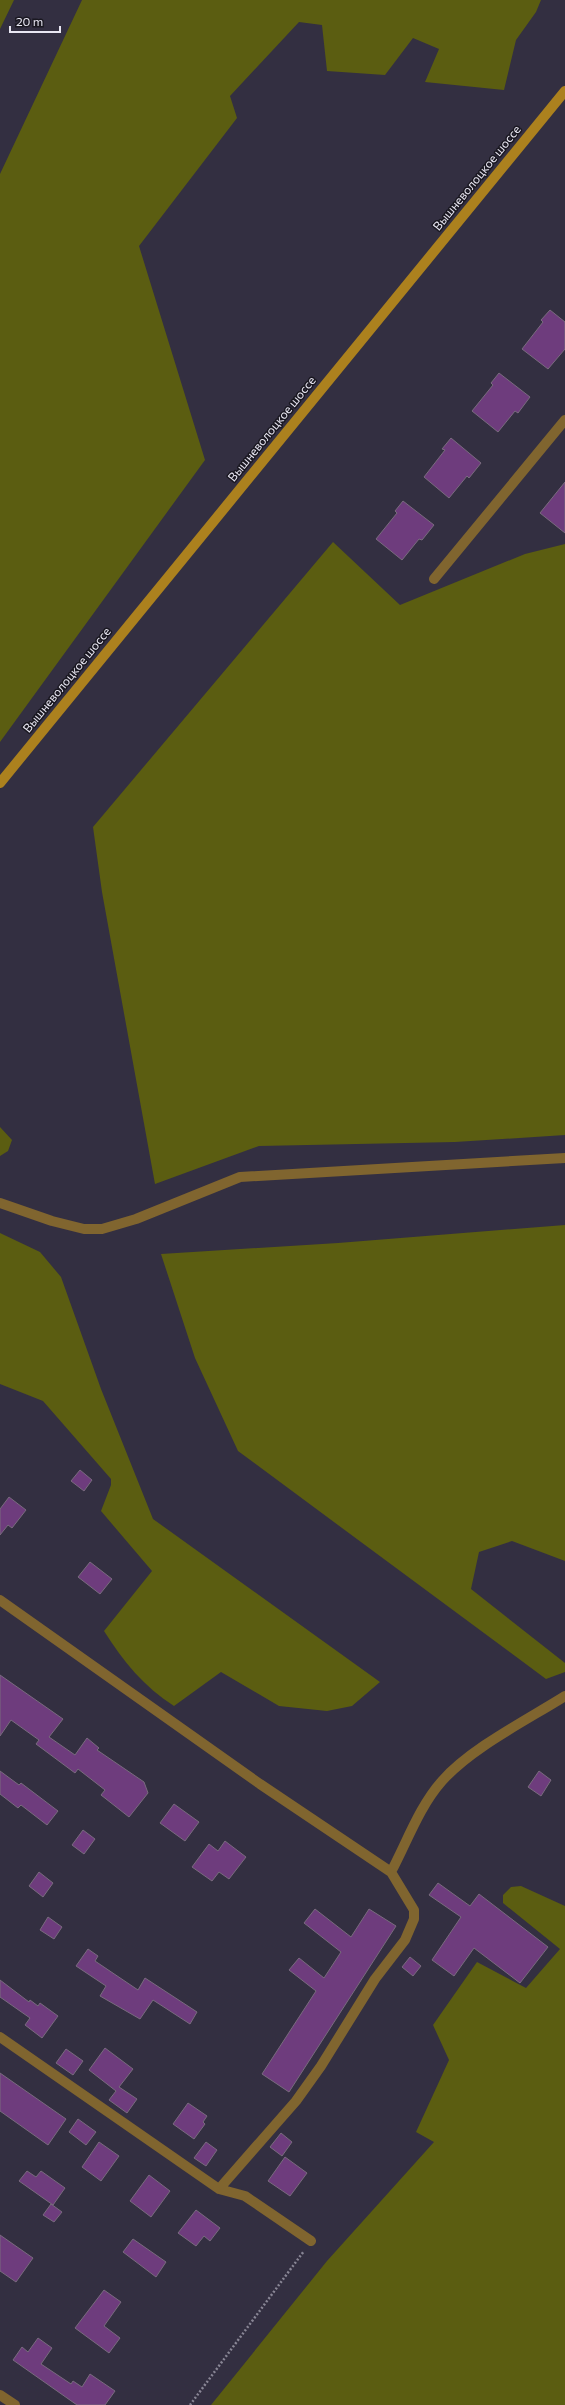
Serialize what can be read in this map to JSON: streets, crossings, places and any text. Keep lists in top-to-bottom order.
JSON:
{
  "streets": {
    "main road": ["Вышневолоцкое шоссе"]
  },
  "scale_bar": "20 m"
}
